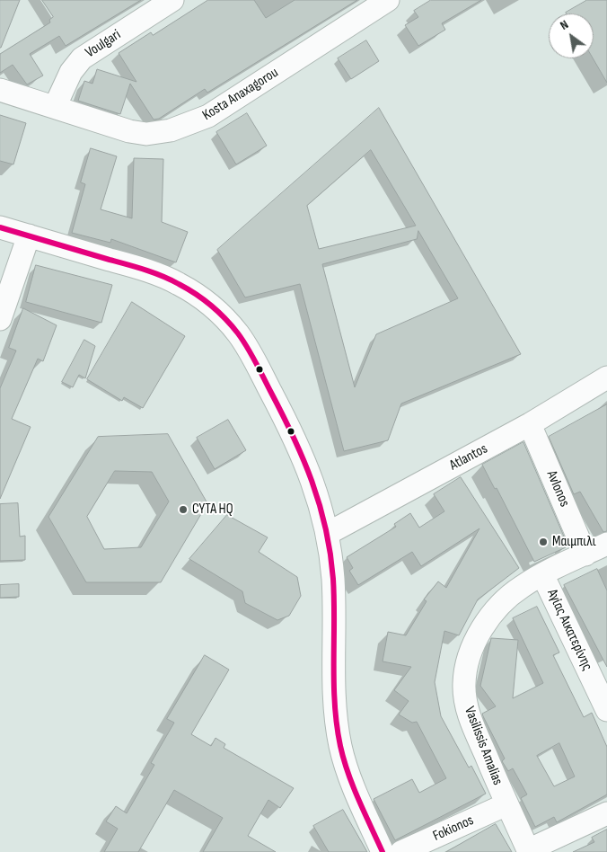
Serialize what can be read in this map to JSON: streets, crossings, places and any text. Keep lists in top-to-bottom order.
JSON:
{
  "streets": {
    "street": [
      "Voulgari",
      "Kosta Anaxagorou",
      "Atlantos",
      "Avlonos",
      "Αγίας Αικατερίνης",
      "Vasilissis Amalias",
      "Fokionos"
    ]
  },
  "crossings": [
    ["Voulgari", "Kosta Anaxagorou"],
    ["Atlantos", "Avlonos"],
    ["Avlonos", "Vasilissis Amalias"],
    ["Αγίας Αικατερίνης", "Vasilissis Amalias"],
    ["Vasilissis Amalias", "Fokionos"]
  ],
  "places": ["CYTA HQ", "Μαιμπιλι"],
  "north": "top left"
}
